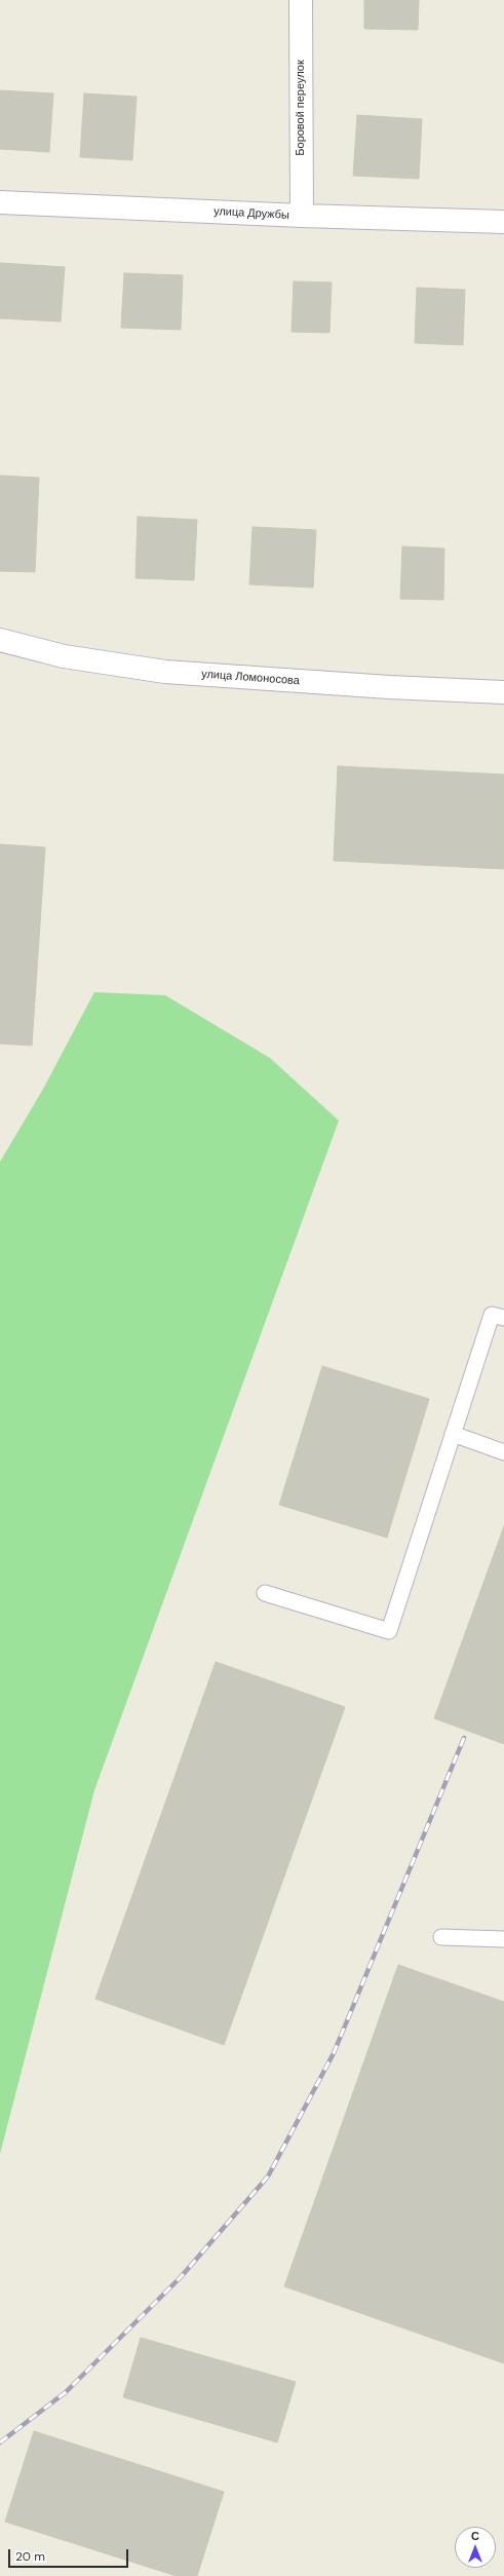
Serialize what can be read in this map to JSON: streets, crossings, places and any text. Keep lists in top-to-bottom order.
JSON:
{
  "streets": {
    "street": ["Боровой переулок", "улица Дружбы", "улица Ломоносова"]
  },
  "crossings": [
    ["Боровой переулок", "улица Дружбы"]
  ],
  "scale_bar": "20 m",
  "north": "top"
}
